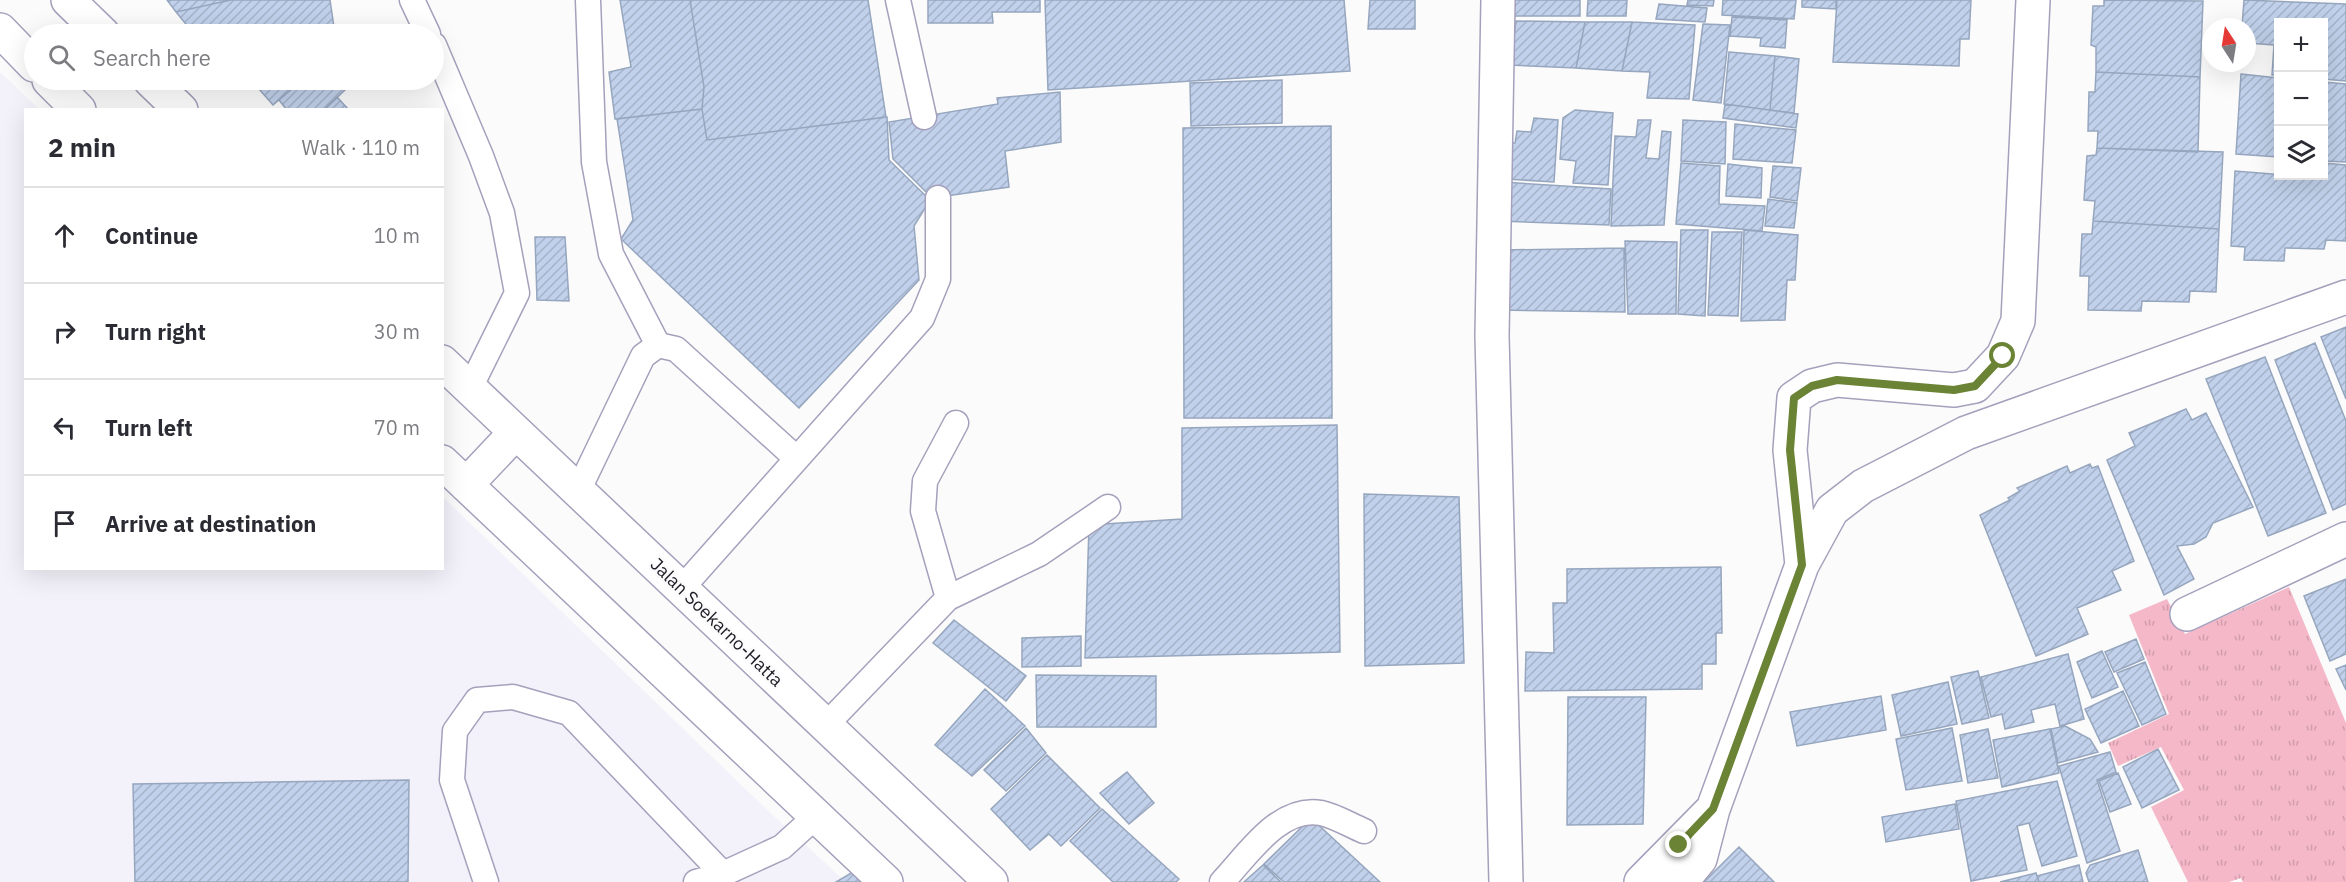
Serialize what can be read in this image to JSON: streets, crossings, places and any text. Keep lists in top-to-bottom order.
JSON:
{
  "streets": {
    "main road": ["Jalan Soekarno-Hatta"]
  },
  "north": "top",
  "page": {
    "map_buttons": ["+", "−"],
    "search": "Search here",
    "heading": ["2 min", "Walk · 110 m"],
    "list": [
      ["Continue", "10 m"],
      ["Turn right", "30 m"],
      ["Turn left", "70 m"],
      "Arrive at destination"
    ]
  }
}
